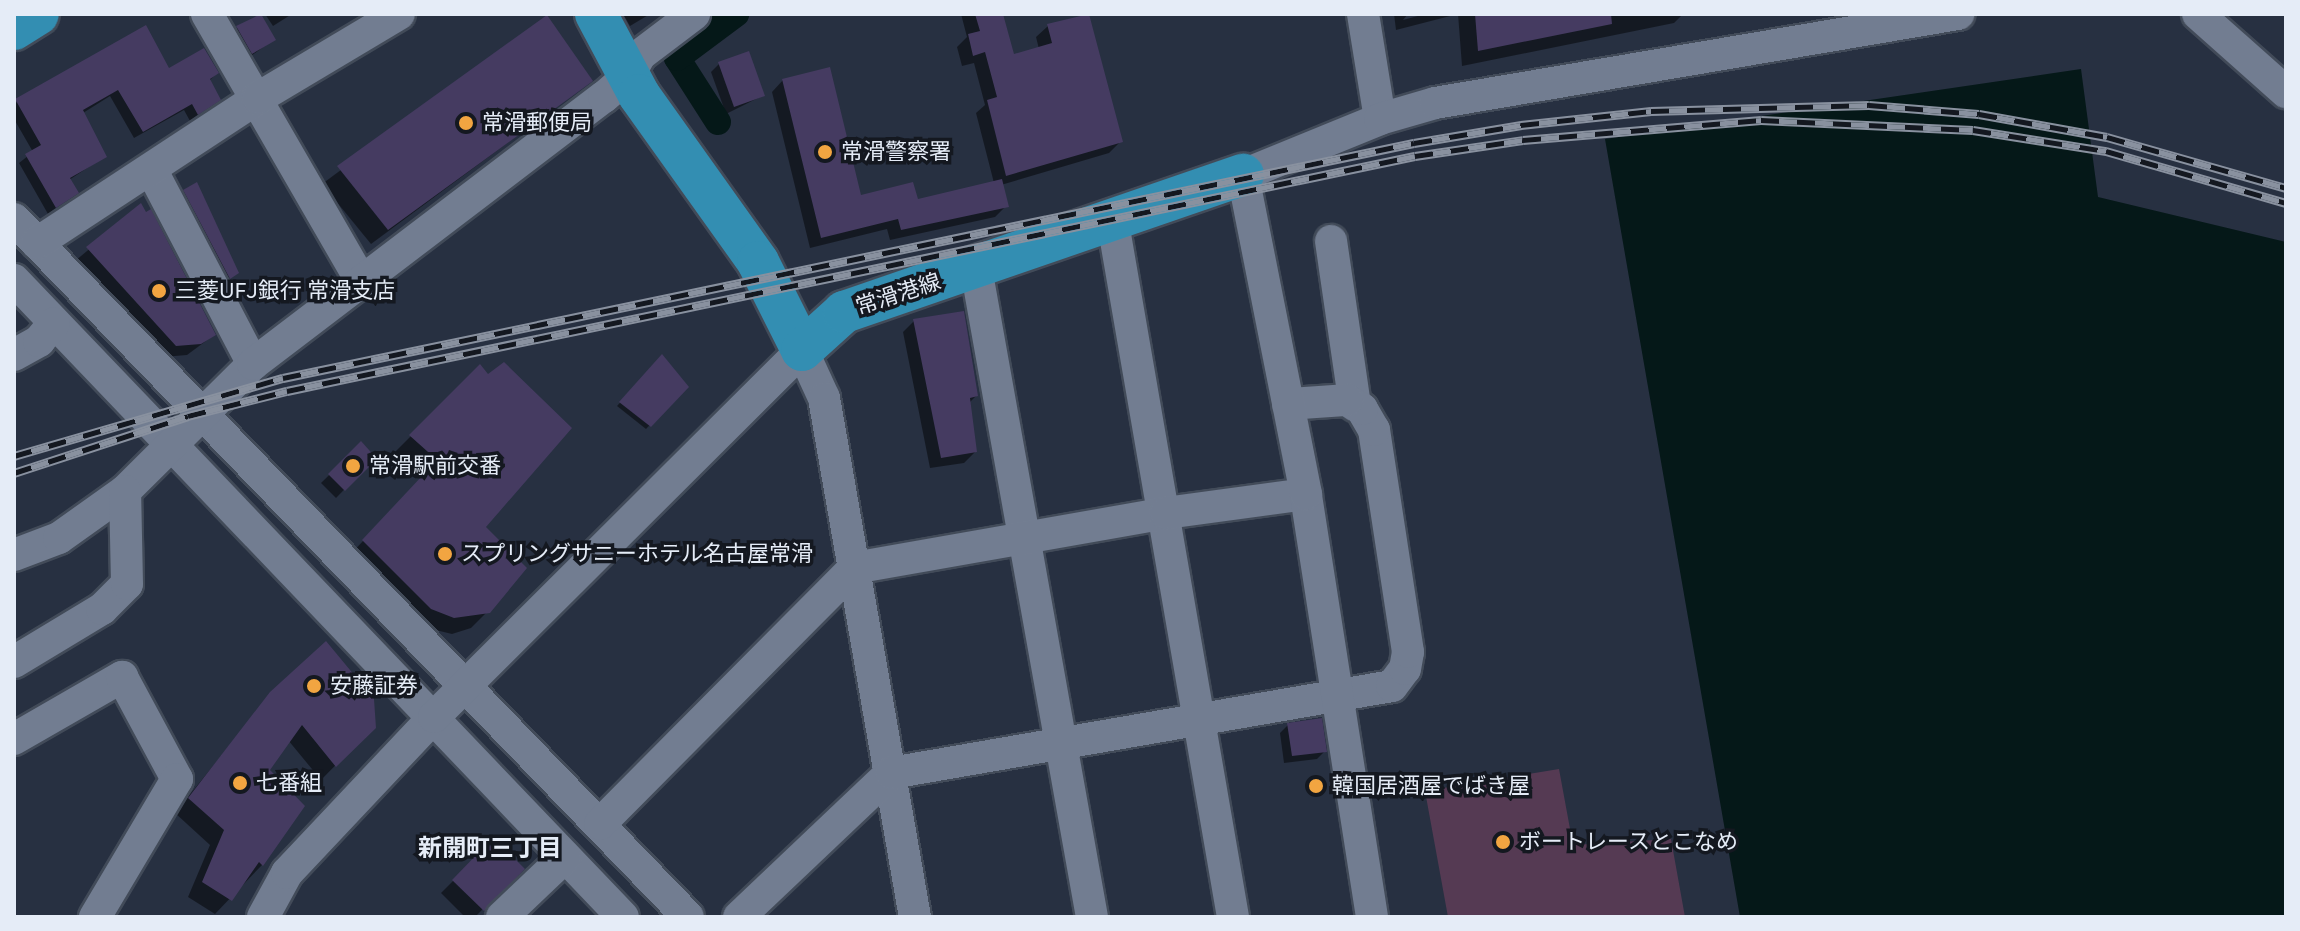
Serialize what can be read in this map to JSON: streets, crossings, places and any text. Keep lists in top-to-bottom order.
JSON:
{
  "streets": {
    "main road": ["常滑港線"]
  },
  "districts": ["新開町三丁目"],
  "places": [
    "常滑郵便局",
    "常滑警察署",
    "三菱UFJ銀行 常滑支店",
    "常滑駅前交番",
    "スプリングサニーホテル名古屋常滑",
    "安藤証券",
    "七番組",
    "韓国居酒屋でばき屋",
    "ボートレースとこなめ"
  ]
}
